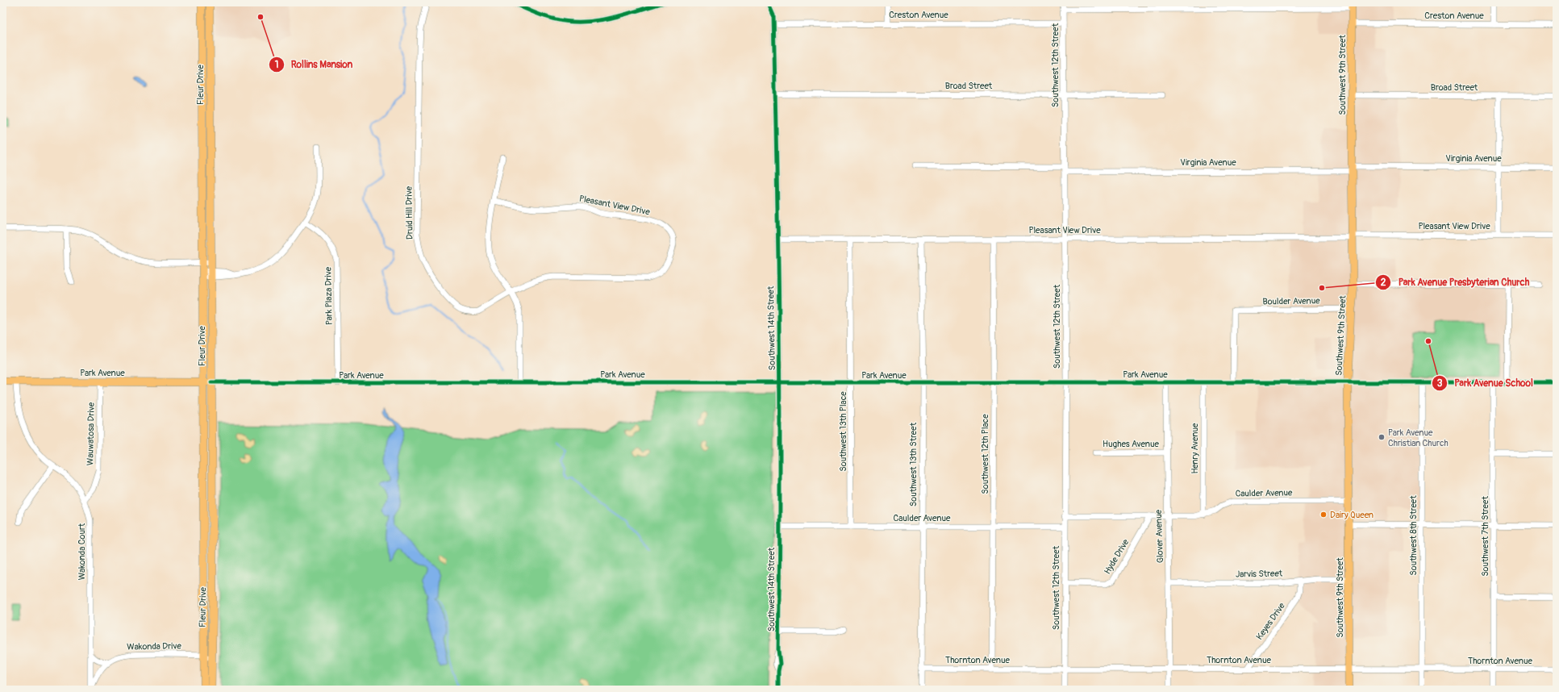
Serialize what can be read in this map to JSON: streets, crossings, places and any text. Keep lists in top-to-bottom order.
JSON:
{
  "streets": {
    "main road": ["Southwest 9th Street", "Fleur Drive", "Park Avenue"],
    "street": [
      "Creston Avenue",
      "Southwest 12th Street",
      "Broad Street",
      "Virginia Avenue",
      "Pleasant View Drive",
      "Druid Hill Drive",
      "Park Plaza Drive",
      "Boulder Avenue",
      "Southwest 14th Street",
      "Southwest 13th Place",
      "Wauwatosa Drive",
      "Hughes Avenue",
      "Henry Avenue",
      "Southwest 12th Place",
      "Southwest 13th Street",
      "Caulder Avenue",
      "Southwest 8th Street",
      "Glover Avenue",
      "Southwest 7th Street",
      "Wakonda Court",
      "Hyde Drive",
      "Jarvis Street",
      "Keyes Drive",
      "Wakonda Drive",
      "Thornton Avenue"
    ]
  },
  "crossings": [
    ["Creston Avenue", "Southwest 12th Street"],
    ["Creston Avenue", "Southwest 9th Street"],
    ["Creston Avenue", "Southwest 14th Street"],
    ["Southwest 12th Street", "Broad Street"],
    ["Southwest 12th Street", "Virginia Avenue"],
    ["Southwest 12th Street", "Pleasant View Drive"],
    ["Southwest 12th Street", "Park Avenue"],
    ["Southwest 12th Street", "Caulder Avenue"],
    ["Southwest 12th Street", "Hyde Drive"],
    ["Southwest 12th Street", "Thornton Avenue"],
    ["Southwest 9th Street", "Broad Street"],
    ["Southwest 9th Street", "Virginia Avenue"],
    ["Southwest 9th Street", "Pleasant View Drive"],
    ["Southwest 9th Street", "Boulder Avenue"],
    ["Southwest 9th Street", "Park Avenue"],
    ["Southwest 9th Street", "Caulder Avenue"],
    ["Southwest 9th Street", "Jarvis Street"],
    ["Southwest 9th Street", "Thornton Avenue"],
    ["Fleur Drive", "Park Avenue"],
    ["Fleur Drive", "Wakonda Drive"],
    ["Broad Street", "Southwest 14th Street"],
    ["Pleasant View Drive", "Druid Hill Drive"],
    ["Pleasant View Drive", "Southwest 14th Street"],
    ["Pleasant View Drive", "Southwest 13th Place"],
    ["Pleasant View Drive", "Southwest 12th Place"],
    ["Pleasant View Drive", "Southwest 13th Street"],
    ["Park Plaza Drive", "Park Avenue"],
    ["Boulder Avenue", "Park Avenue"],
    ["Southwest 14th Street", "Park Avenue"],
    ["Southwest 14th Street", "Caulder Avenue"],
    ["Park Avenue", "Southwest 13th Place"],
    ["Park Avenue", "Wauwatosa Drive"],
    ["Park Avenue", "Henry Avenue"],
    ["Park Avenue", "Southwest 12th Place"],
    ["Park Avenue", "Southwest 13th Street"],
    ["Park Avenue", "Southwest 8th Street"],
    ["Park Avenue", "Glover Avenue"],
    ["Park Avenue", "Southwest 7th Street"],
    ["Park Avenue", "Wakonda Court"],
    ["Southwest 13th Place", "Caulder Avenue"],
    ["Wauwatosa Drive", "Wakonda Court"],
    ["Hughes Avenue", "Glover Avenue"],
    ["Henry Avenue", "Caulder Avenue"],
    ["Southwest 12th Place", "Caulder Avenue"],
    ["Southwest 12th Place", "Thornton Avenue"],
    ["Southwest 13th Street", "Caulder Avenue"],
    ["Southwest 13th Street", "Thornton Avenue"],
    ["Caulder Avenue", "Glover Avenue"],
    ["Caulder Avenue", "Hyde Drive"],
    ["Southwest 8th Street", "Thornton Avenue"],
    ["Glover Avenue", "Jarvis Street"],
    ["Glover Avenue", "Thornton Avenue"],
    ["Southwest 7th Street", "Thornton Avenue"],
    ["Wakonda Court", "Wakonda Drive"],
    ["Jarvis Street", "Keyes Drive"],
    ["Keyes Drive", "Thornton Avenue"]
  ],
  "places": [
    "Rollins Mansion",
    "Park Avenue Presbyterian Church",
    "Park Avenue School",
    "Park Avenue Christian Church",
    "Dairy Queen"
  ]
}
